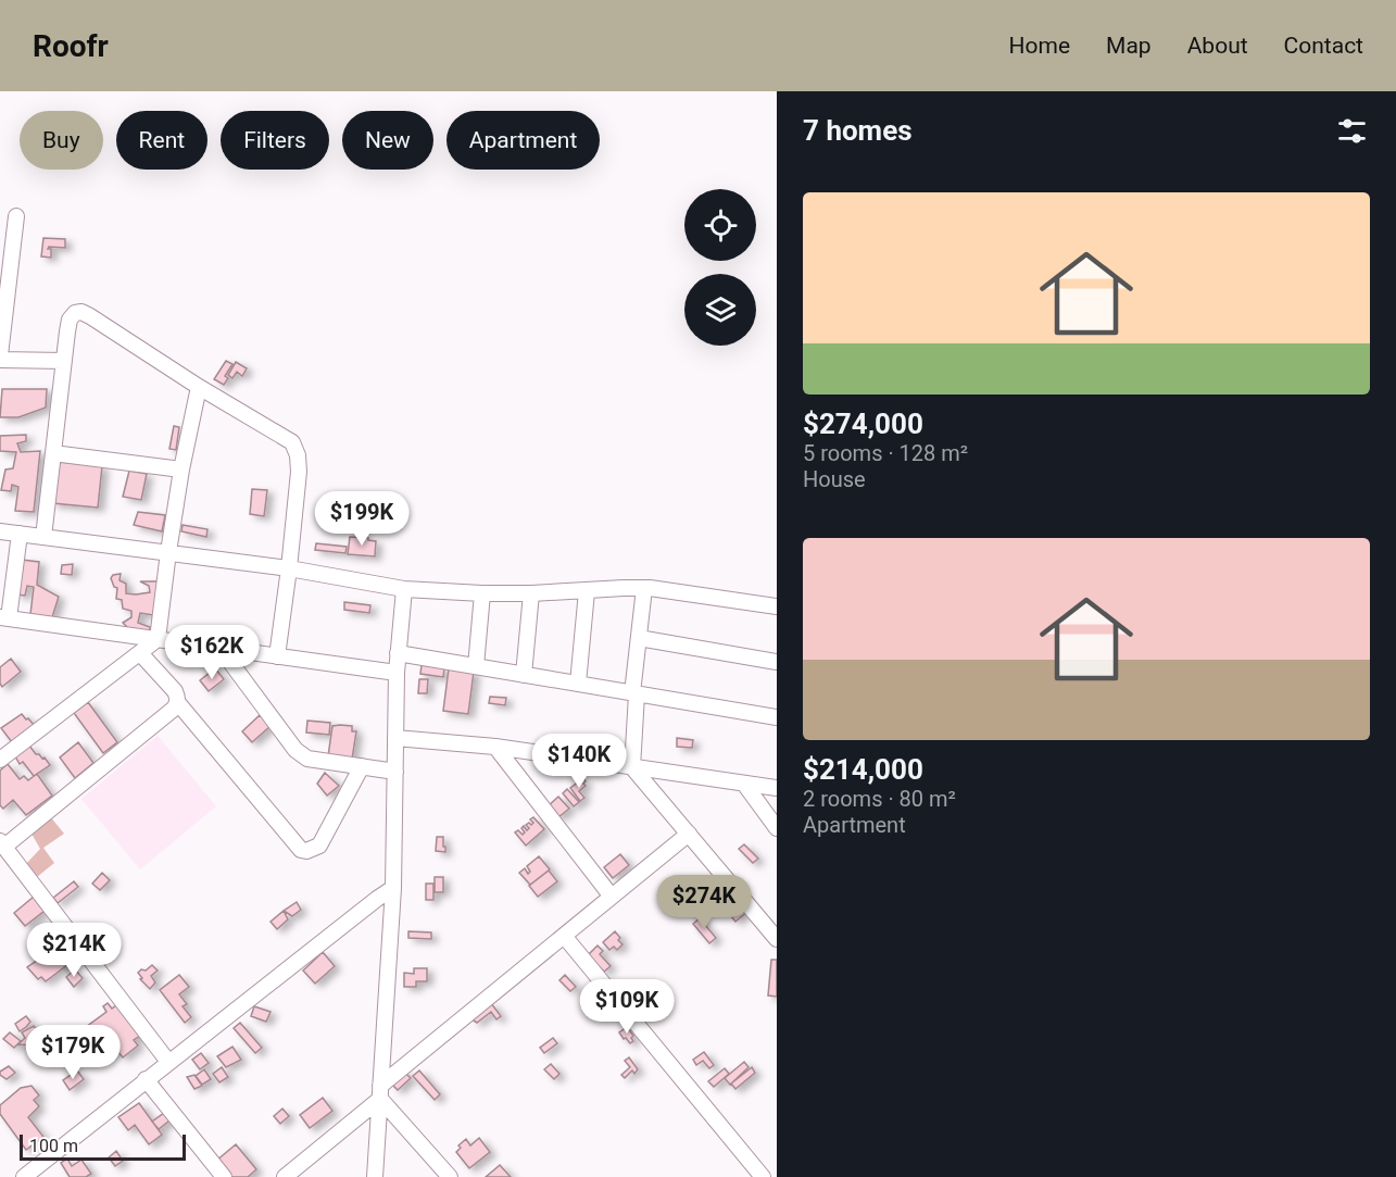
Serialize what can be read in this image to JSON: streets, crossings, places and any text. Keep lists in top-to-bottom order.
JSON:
{
  "scale_bar": "100 m",
  "page": {
    "header": "Roofr",
    "nav": [
      "Home",
      "Map",
      "About",
      "Contact"
    ],
    "heading": "7 homes",
    "chip": [
      "Buy",
      "Rent",
      "Filters",
      "New",
      "Apartment"
    ],
    "list": [
      {
        "name": "$274,000",
        "note": "5 rooms · 128 m² · House"
      },
      {
        "name": "$214,000",
        "note": "2 rooms · 80 m² · Apartment"
      }
    ],
    "price": [
      "$199K",
      "$162K",
      "$140K",
      "$274K",
      "$214K",
      "$109K",
      "$179K"
    ],
    "scale": "100 m"
  }
}
